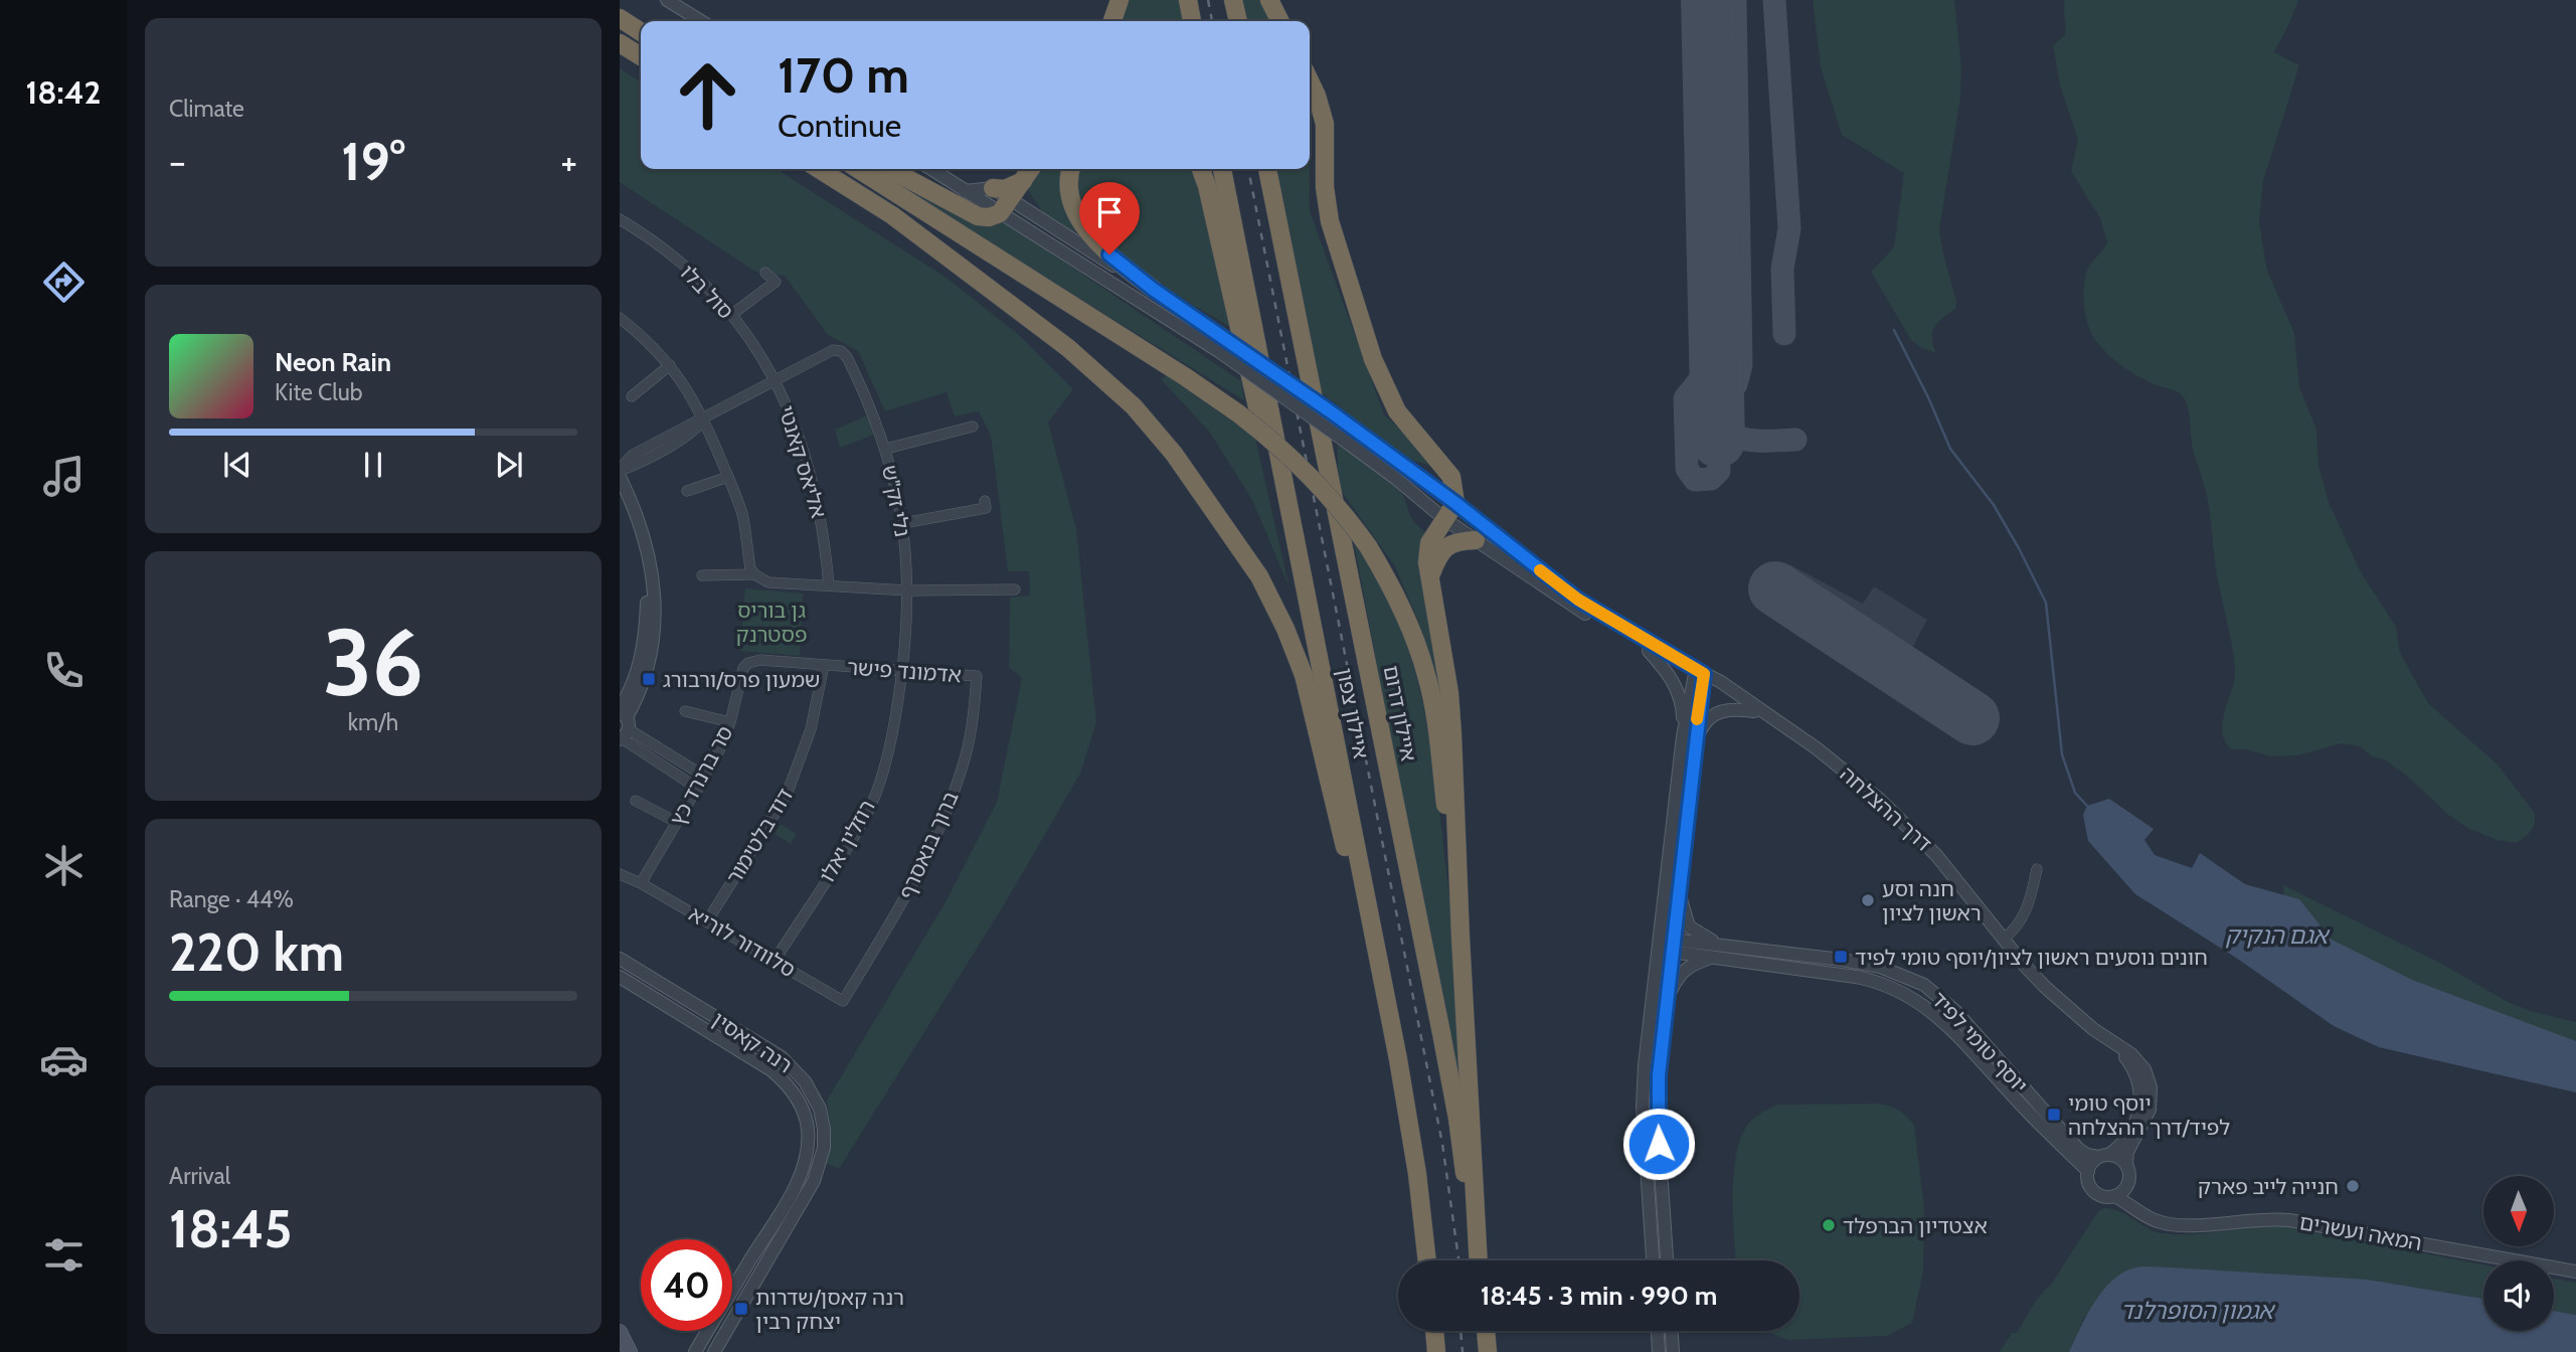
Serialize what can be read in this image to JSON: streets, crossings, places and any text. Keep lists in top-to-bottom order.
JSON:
{
  "streets": {
    "highway": ["איילון צפון", "איילון דרום"],
    "street": [
      "סול בלו",
      "אליאס קאנטי",
      "נלי זק\"ש",
      "אדמונד פישר",
      "סר ברנרד כץ",
      "דרך ההצלחה",
      "דוד בלטימור",
      "רוזלין יאלו",
      "ברוך בנאסרף",
      "סלוודור לוריא",
      "רנה קאסין",
      "יוסף טומי לפיד",
      "המאה ועשרים"
    ]
  },
  "crossings": [
    ["סול בלו", "אליאס קאנטי"],
    ["סול בלו", "נלי זק\"ש"],
    ["אליאס קאנטי", "נלי זק\"ש"],
    ["נלי זק\"ש", "אדמונד פישר"],
    ["נלי זק\"ש", "רוזלין יאלו"],
    ["אדמונד פישר", "סר ברנרד כץ"],
    ["אדמונד פישר", "דוד בלטימור"],
    ["אדמונד פישר", "רוזלין יאלו"],
    ["אדמונד פישר", "ברוך בנאסרף"],
    ["סר ברנרד כץ", "סלוודור לוריא"],
    ["דרך ההצלחה", "יוסף טומי לפיד"],
    ["דרך ההצלחה", "המאה ועשרים"],
    ["דוד בלטימור", "סלוודור לוריא"],
    ["רוזלין יאלו", "סלוודור לוריא"],
    ["ברוך בנאסרף", "סלוודור לוריא"],
    ["יוסף טומי לפיד", "המאה ועשרים"]
  ],
  "water": ["אגם הנקיק", "אגמון הסופרלנד"],
  "parks": ["גן בוריס פסטרנק"],
  "places": {
    "transit": [
      "שמעון פרס/ורבורג",
      "חונים נוסעים ראשון לציון/יוסף טומי לפיד",
      "יוסף טומי לפיד/דרך ההצלחה",
      "רנה קאסן/שדרות יצחק רבין"
    ],
    "other": ["חנה וסע ראשון לציון", "חנייה לייב פארק", "אצטדיון הברפלד"]
  },
  "north": "bottom",
  "page": {
    "tabs": "18:42",
    "tile": [
      "Climate",
      ["36", "km/h"],
      ["Range · 44%", "220 km"],
      ["Arrival", "18:45"]
    ],
    "turn": ["170 m", "Continue"],
    "heat": ["−", "19°", "+"],
    "song": ["Neon Rain", "Kite Club"],
    "limit": "40",
    "trip": "18:45 · 3 min · 990 m"
  }
}
